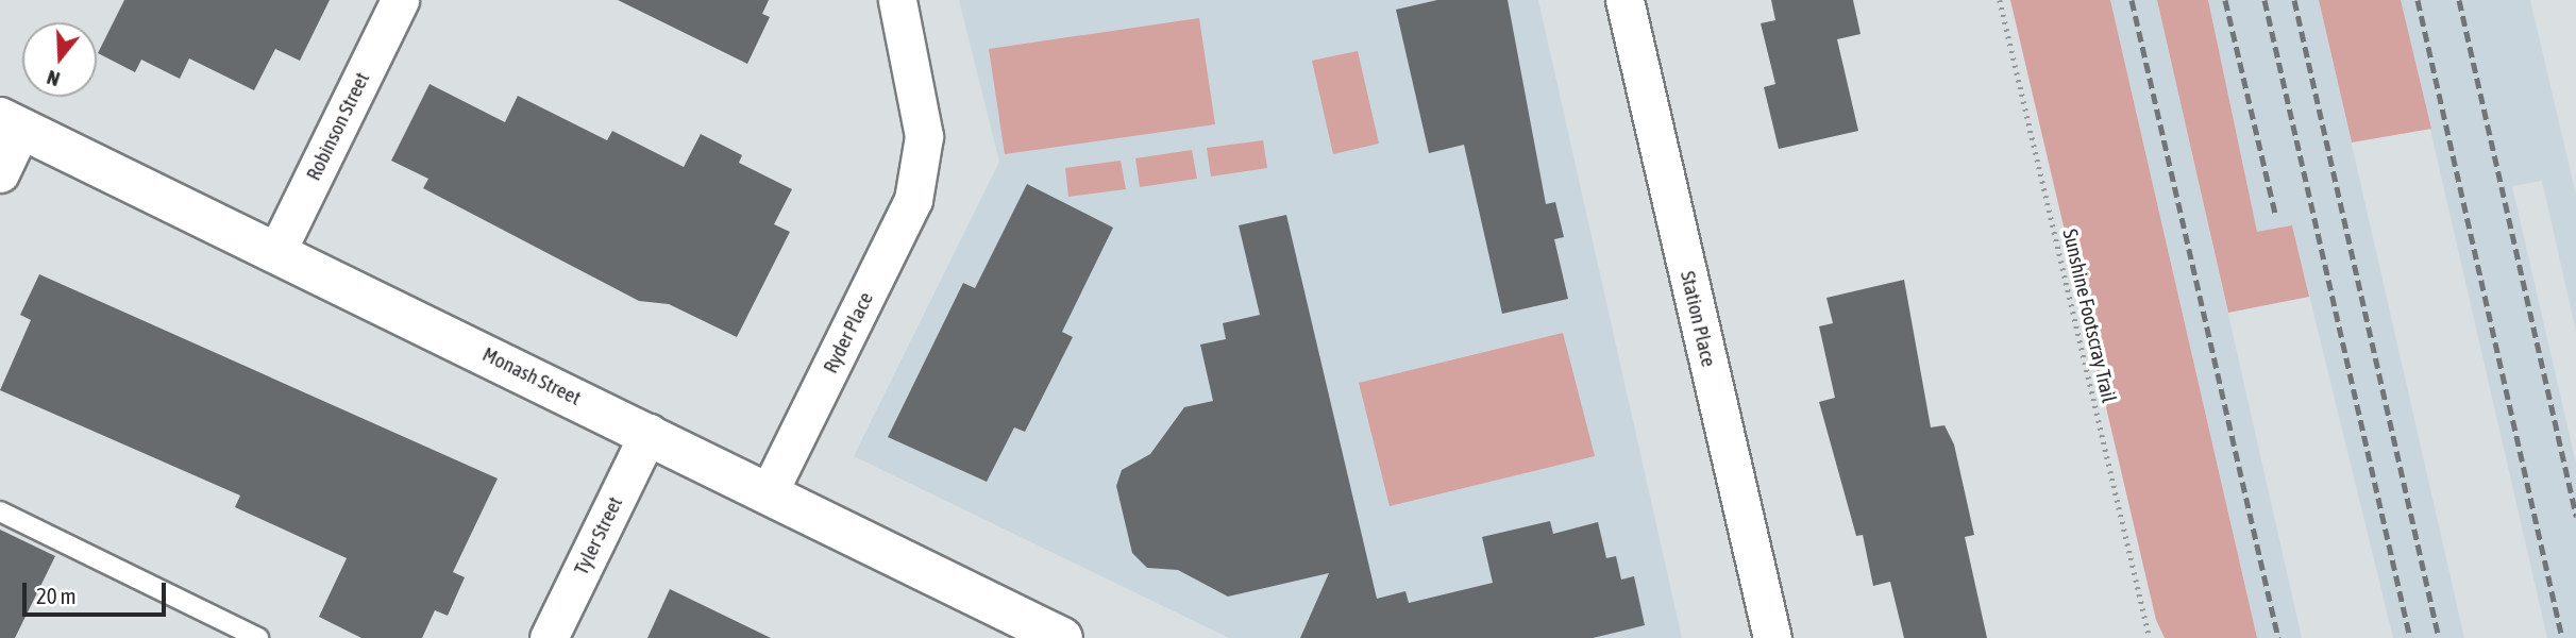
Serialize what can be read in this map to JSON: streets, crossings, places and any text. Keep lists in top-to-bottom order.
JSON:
{
  "streets": {
    "main road": ["Monash Street"],
    "street": [
      "Robinson Street",
      "Station Place",
      "Ryder Place",
      "Tyler Street"
    ],
    "path": ["Sunshine Footscray Trail"]
  },
  "crossings": [
    ["Robinson Street", "Monash Street"],
    ["Ryder Place", "Monash Street"],
    ["Monash Street", "Tyler Street"]
  ],
  "scale_bar": "20 m",
  "north": "bottom"
}
